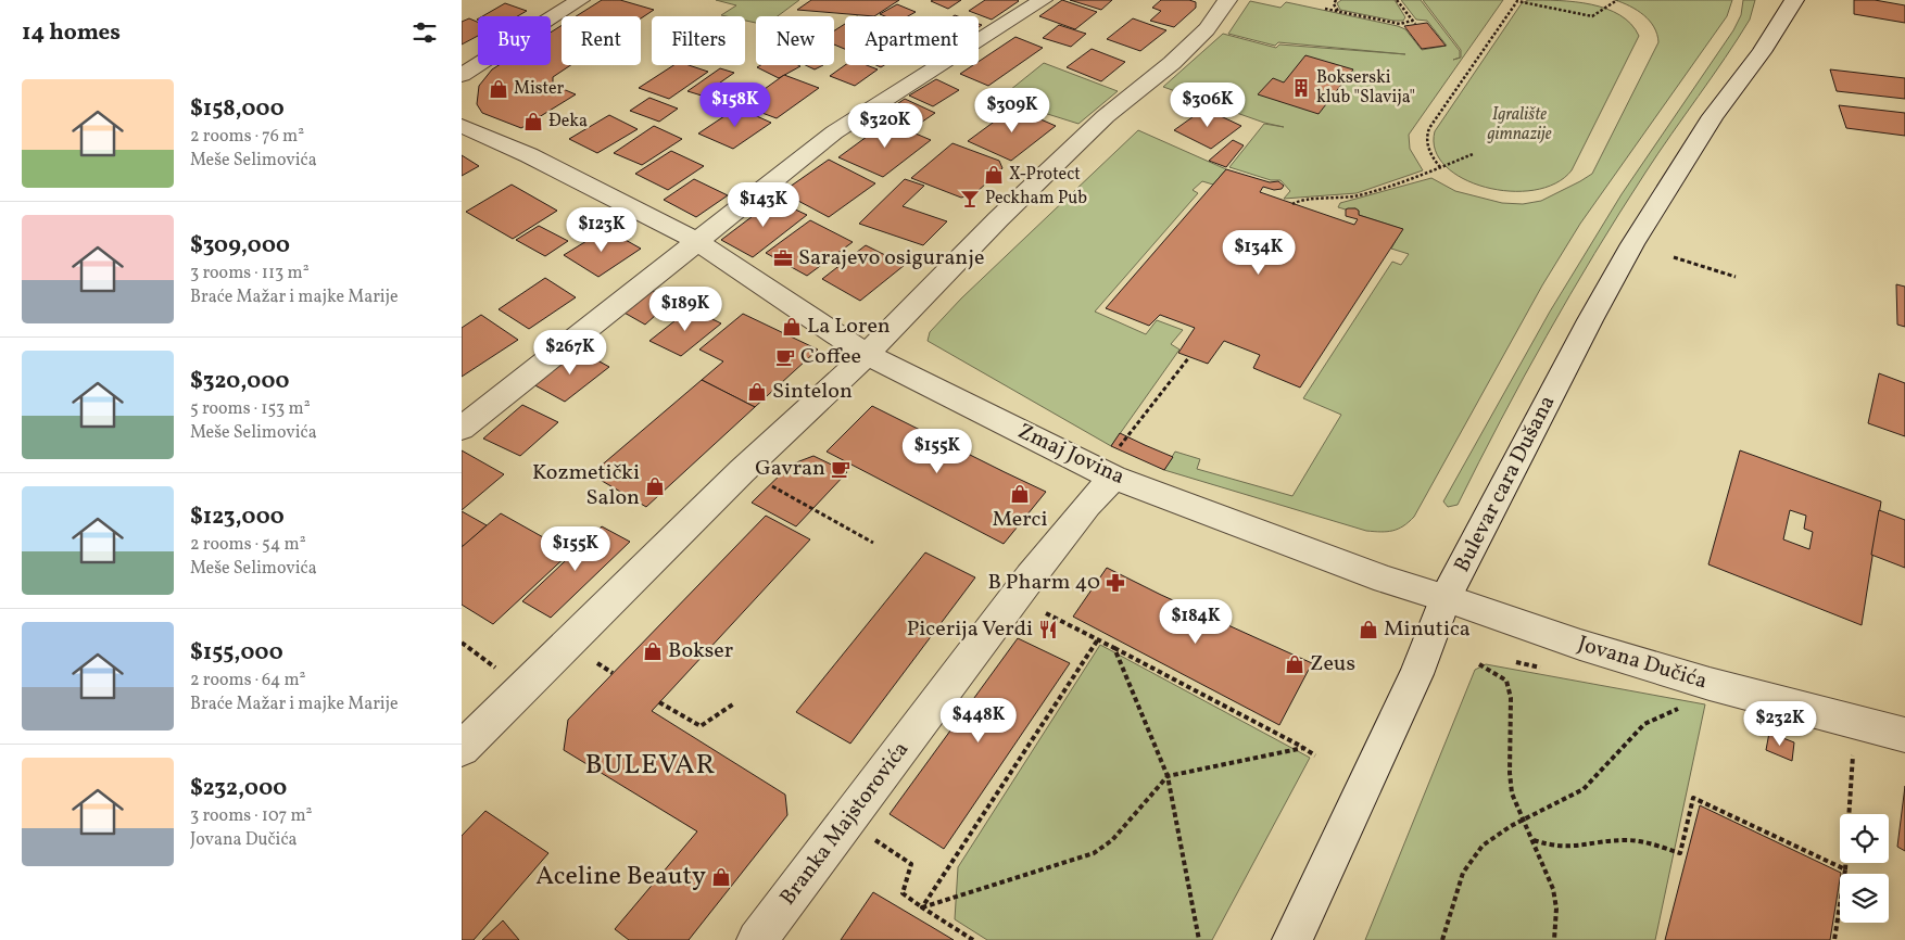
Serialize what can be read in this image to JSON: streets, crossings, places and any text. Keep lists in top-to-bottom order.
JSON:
{
  "streets": {
    "street": [
      "Zmaj Jovina",
      "Bulevar cara Dušana",
      "Jovana Dučića",
      "Branka Majstorovića"
    ]
  },
  "crossings": [
    ["Zmaj Jovina", "Bulevar cara Dušana"],
    ["Zmaj Jovina", "Jovana Dučića"],
    ["Zmaj Jovina", "Branka Majstorovića"],
    ["Bulevar cara Dušana", "Jovana Dučića"]
  ],
  "districts": ["BULEVAR"],
  "parks": ["Igralište gimnazije"],
  "places": {
    "building": ["Bokserski klub \"Slavija\""],
    "shop": [
      "Mister",
      "Đeka",
      "X-Protect",
      "La Loren",
      "Sintelon",
      "Kozmetički Salon",
      "Merci",
      "Minutica",
      "Bokser",
      "Zeus",
      "Aceline Beauty"
    ],
    "bar": ["Peckham Pub"],
    "office": ["Sarajevo osiguranje"],
    "cafe": ["Coffee", "Gavran"],
    "pharmacy": ["B Pharm 40"],
    "restaurant": ["Picerija Verdi"]
  },
  "page": {
    "heading": "14 homes",
    "chip": [
      "Buy",
      "Rent",
      "Filters",
      "New",
      "Apartment"
    ],
    "list": [
      {
        "name": "$158,000",
        "note": "2 rooms · 76 m² · Meše Selimovića"
      },
      {
        "name": "$309,000",
        "note": "3 rooms · 113 m² · Braće Mažar i majke Marije"
      },
      {
        "name": "$320,000",
        "note": "5 rooms · 153 m² · Meše Selimovića"
      },
      {
        "name": "$123,000",
        "note": "2 rooms · 54 m² · Meše Selimovića"
      },
      {
        "name": "$155,000",
        "note": "2 rooms · 64 m² · Braće Mažar i majke Marije"
      },
      {
        "name": "$232,000",
        "note": "3 rooms · 107 m² · Jovana Dučića"
      }
    ],
    "price": [
      "$158K",
      "$306K",
      "$309K",
      "$320K",
      "$143K",
      "$123K",
      "$134K",
      "$189K",
      "$267K",
      "$155K",
      "$155K",
      "$184K",
      "$448K",
      "$232K"
    ]
  }
}
